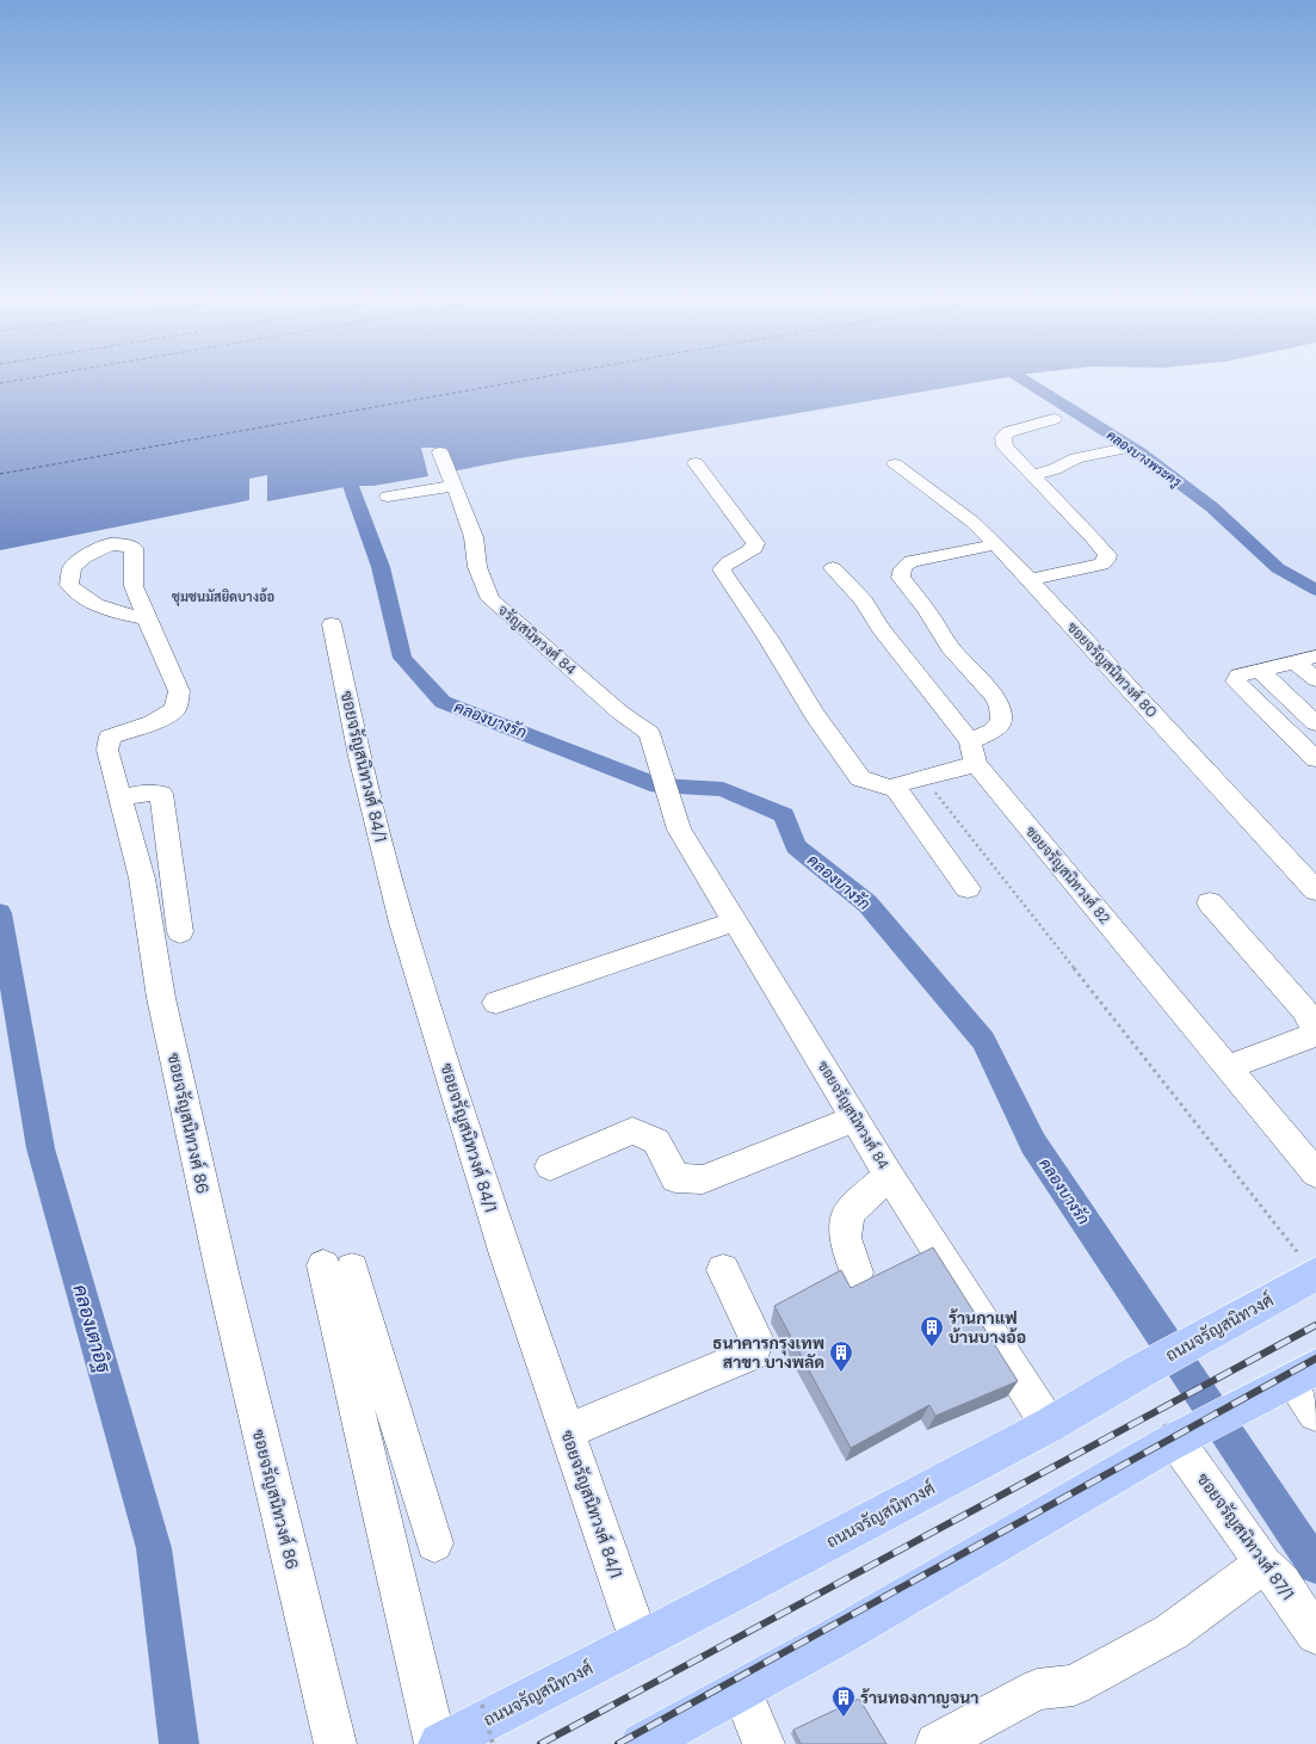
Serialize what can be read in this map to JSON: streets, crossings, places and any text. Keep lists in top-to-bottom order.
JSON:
{
  "streets": {
    "main road": ["ถนนจรัญสนิทวงศ์"],
    "street": [
      "จรัญสนิทวงศ์ 84",
      "ซอยจรัญสนิทวงศ์ 80",
      "ซอยจรัญสนิทวงศ์ 84/1",
      "ซอยจรัญสนิทวงศ์ 82",
      "ซอยจรัญสนิทวงศ์ 84",
      "ซอยจรัญสนิทวงศ์ 86",
      "ซอยจรัญสนิทวงศ์ 87/1"
    ]
  },
  "crossings": [
    ["จรัญสนิทวงศ์ 84", "ซอยจรัญสนิทวงศ์ 84"],
    ["ซอยจรัญสนิทวงศ์ 84/1", "ถนนจรัญสนิทวงศ์"],
    ["ซอยจรัญสนิทวงศ์ 84", "ถนนจรัญสนิทวงศ์"]
  ],
  "districts": ["ชุมชนมัสยิดบางอ้อ"],
  "water": ["คลองบางพระครู", "คลองบางรัก", "คลองเตาอิฐ"],
  "places": {
    "building": ["ร้านกาแฟ บ้านบางอ้อ", "ธนาคารกรุงเทพ สาขา บางพลัด", "ร้านทองกาญจนา"]
  }
}
